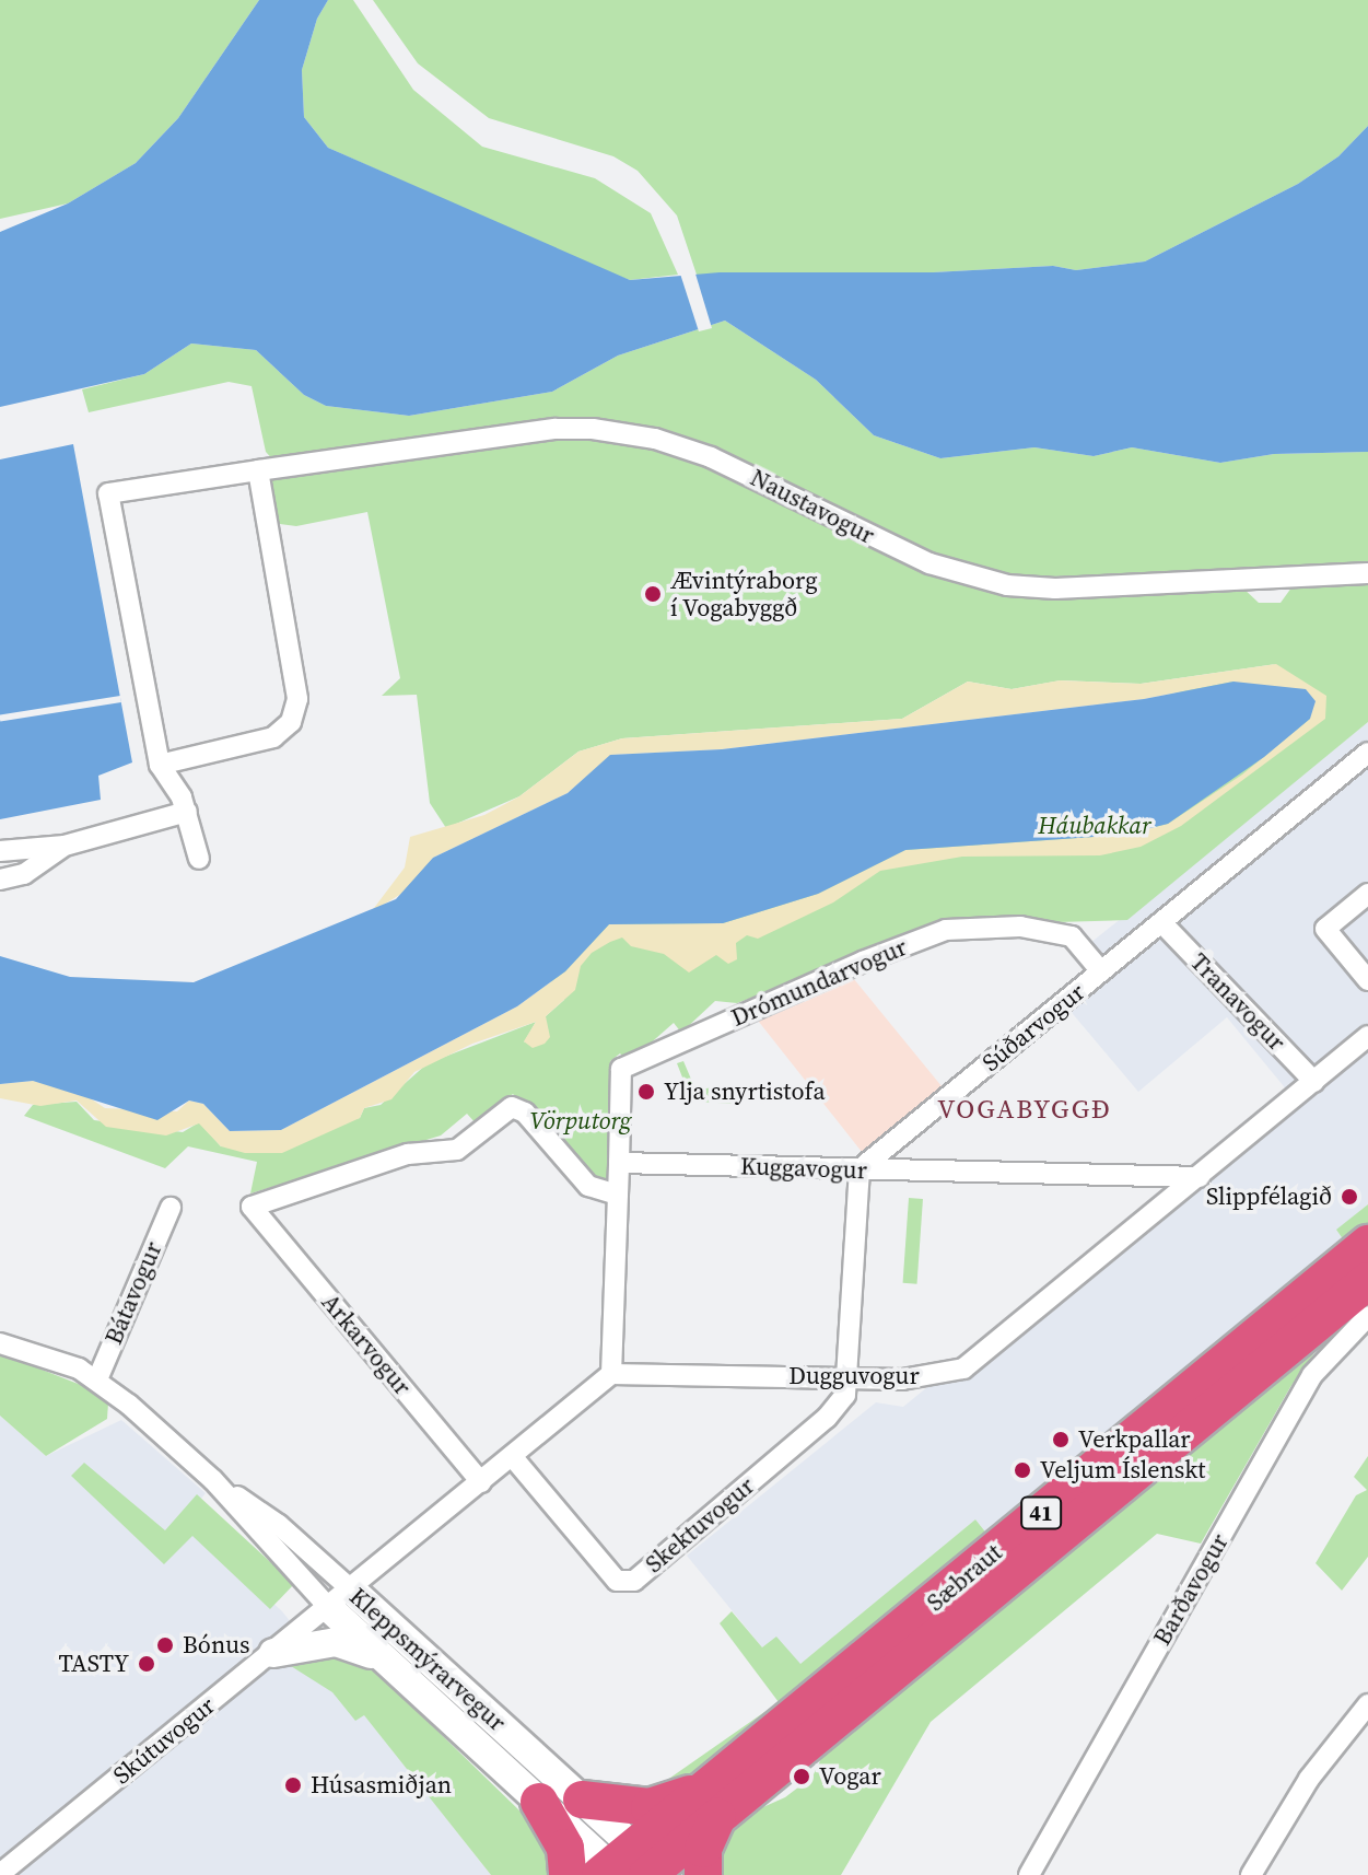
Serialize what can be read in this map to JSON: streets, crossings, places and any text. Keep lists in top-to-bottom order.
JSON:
{
  "streets": {
    "highway": ["41", "Sæbraut"],
    "street": [
      "Naustavogur",
      "Drómundarvogur",
      "Tranavogur",
      "Súðarvogur",
      "Kuggavogur",
      "Bátavogur",
      "Arkarvogur",
      "Dugguvogur",
      "Skektuvogur",
      "Barðavogur",
      "Kleppsmýrarvegur",
      "Skútuvogur"
    ]
  },
  "crossings": [
    ["Drómundarvogur", "Súðarvogur"],
    ["Drómundarvogur", "Kuggavogur"],
    ["Tranavogur", "Súðarvogur"],
    ["Tranavogur", "Dugguvogur"],
    ["Súðarvogur", "Kuggavogur"],
    ["Kuggavogur", "Dugguvogur"],
    ["Bátavogur", "Kleppsmýrarvegur"],
    ["Dugguvogur", "Skektuvogur"],
    ["Sæbraut", "Kleppsmýrarvegur"],
    ["Kleppsmýrarvegur", "Skútuvogur"]
  ],
  "districts": ["VOGABYGGÐ"],
  "parks": ["Háubakkar", "Vörputorg"],
  "places": [
    "Ævintýraborg í Vogabyggð",
    "Ylja snyrtistofa",
    "Slippfélagið",
    "Verkpallar",
    "Veljum Íslenskt",
    "Bónus",
    "TASTY",
    "Vogar",
    "Húsasmiðjan"
  ]
}
